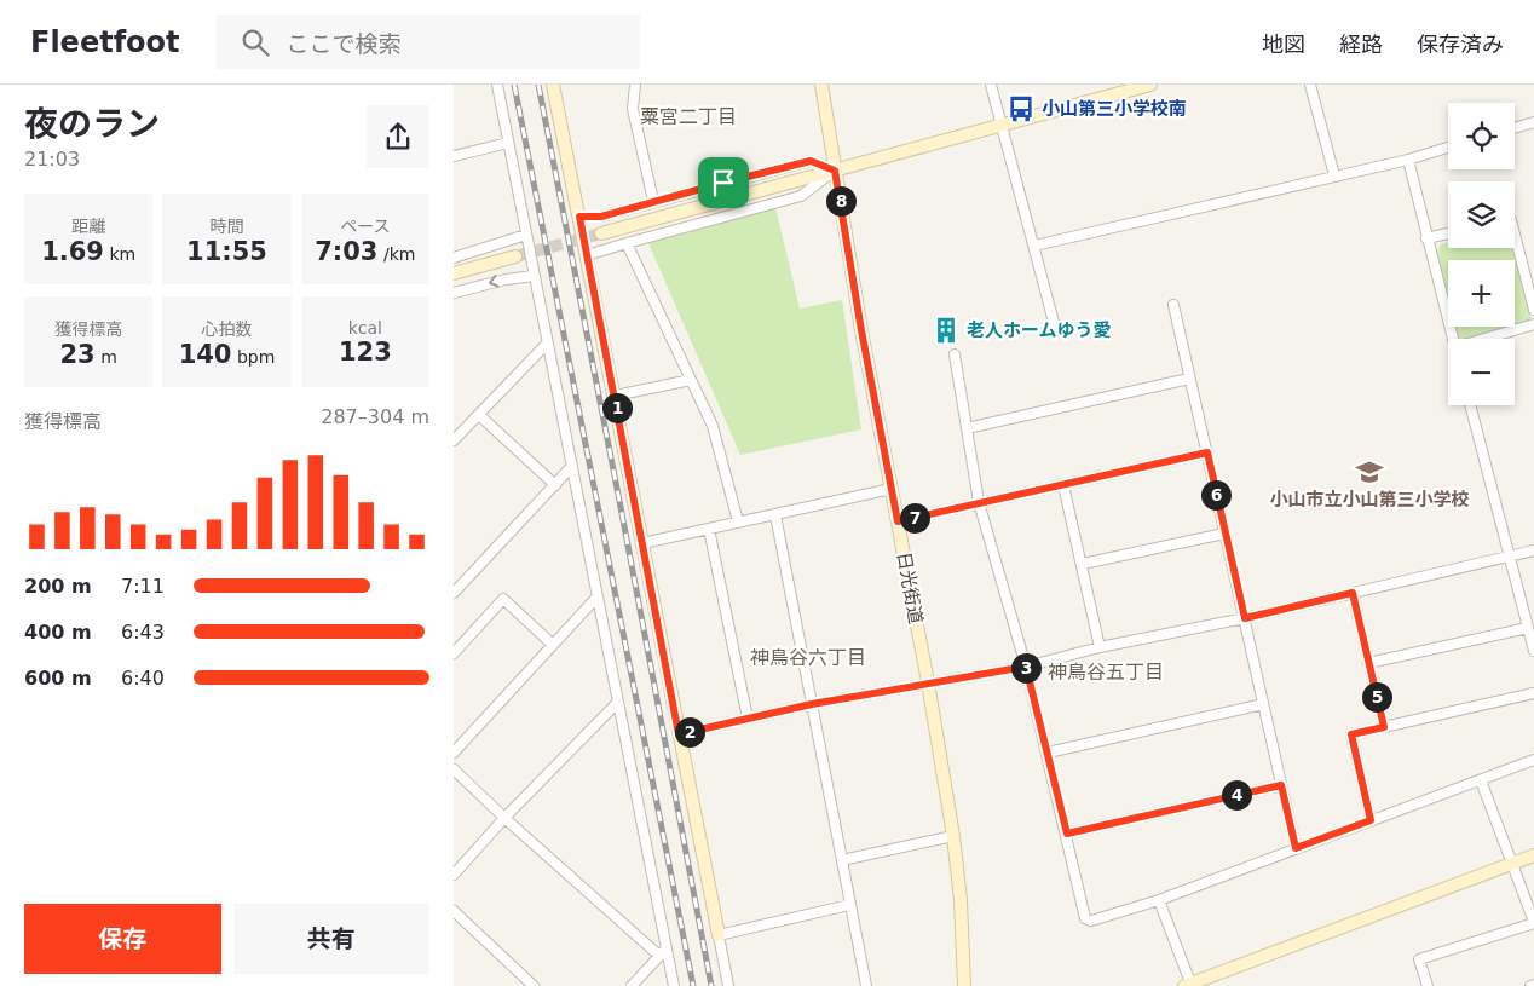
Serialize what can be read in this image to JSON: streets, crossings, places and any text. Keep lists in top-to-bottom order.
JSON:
{
  "streets": {
    "street": ["日光街道"]
  },
  "districts": ["粟宮二丁目", "神鳥谷六丁目", "神鳥谷五丁目"],
  "places": {
    "bus stop": ["小山第三小学校南"],
    "building": ["老人ホームゆう愛"],
    "school or university": ["小山市立小山第三小学校"]
  },
  "page": {
    "header": "Fleetfoot",
    "search": "ここで検索",
    "nav": ["地図", "経路", "保存済み"],
    "heading": ["夜のラン", "21:03"],
    "map_buttons": ["+", "−"],
    "pins": [
      "8",
      "1",
      "6",
      "7",
      "3",
      "5",
      "2",
      "4"
    ],
    "stats": [
      ["距離", "1.69 km"],
      ["時間", "11:55"],
      ["ペース", "7:03 /km"],
      ["獲得標高", "23 m"],
      ["心拍数", "140 bpm"],
      ["kcal", "123"]
    ],
    "chart": ["獲得標高", "287–304 m"],
    "list": [
      {
        "name": "200 m",
        "note": "7:11"
      },
      {
        "name": "400 m",
        "note": "6:43"
      },
      {
        "name": "600 m",
        "note": "6:40"
      }
    ],
    "buttons": ["保存", "共有"]
  }
}
